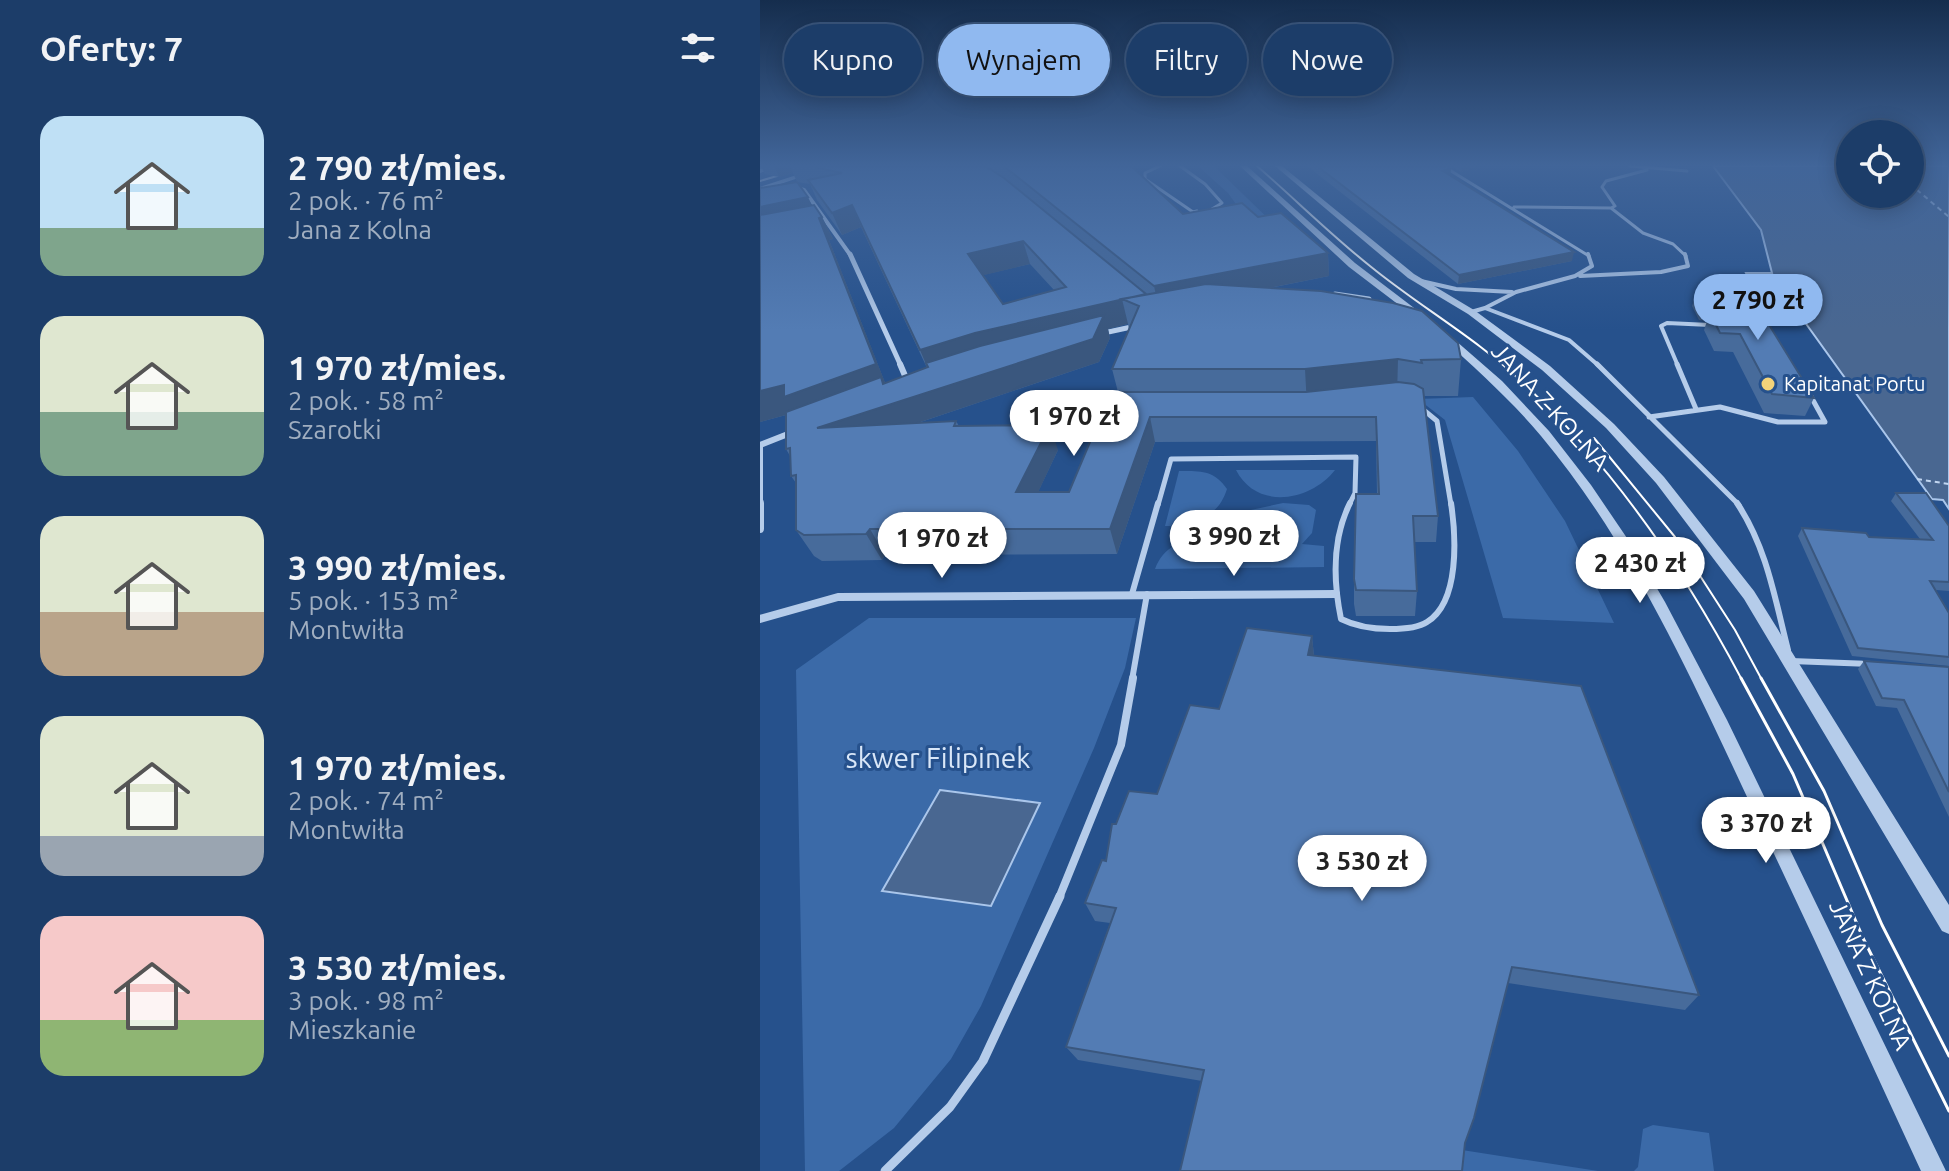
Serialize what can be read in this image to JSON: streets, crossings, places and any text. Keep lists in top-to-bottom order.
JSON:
{
  "streets": {
    "street": ["JANA Z KOLNA"]
  },
  "parks": ["skwer Filipinek"],
  "places": ["Kapitanat Portu"],
  "page": {
    "heading": "Oferty: 7",
    "chip": [
      "Kupno",
      "Wynajem",
      "Filtry",
      "Nowe"
    ],
    "list": [
      {
        "name": "2 790 zł/mies.",
        "note": "2 pok. · 76 m² · Jana z Kolna"
      },
      {
        "name": "1 970 zł/mies.",
        "note": "2 pok. · 58 m² · Szarotki"
      },
      {
        "name": "3 990 zł/mies.",
        "note": "5 pok. · 153 m² · Montwiłła"
      },
      {
        "name": "1 970 zł/mies.",
        "note": "2 pok. · 74 m² · Montwiłła"
      },
      {
        "name": "3 530 zł/mies.",
        "note": "3 pok. · 98 m² · Mieszkanie"
      }
    ],
    "price": [
      "2 790 zł",
      "1 970 zł",
      "3 990 zł",
      "1 970 zł",
      "2 430 zł",
      "3 370 zł",
      "3 530 zł"
    ]
  }
}
